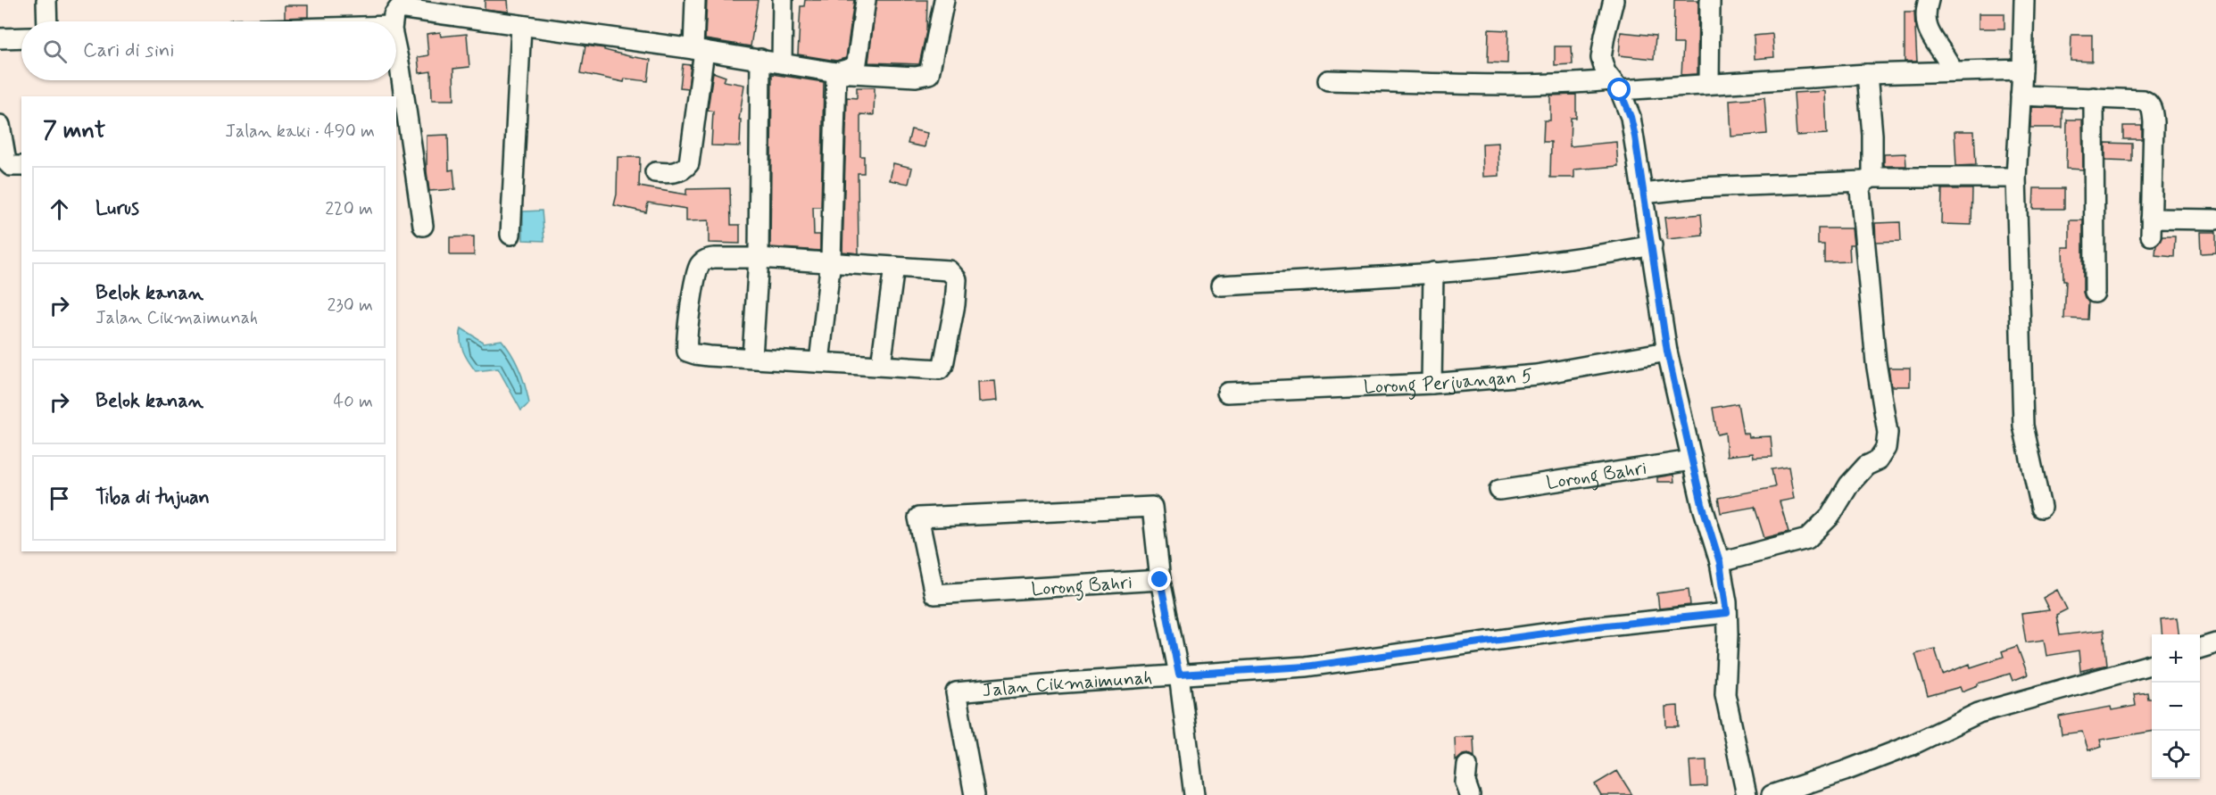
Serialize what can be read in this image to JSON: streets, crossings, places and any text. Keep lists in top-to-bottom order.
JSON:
{
  "streets": {
    "street": ["Lorong Perjuangan 5", "Lorong Bahri", "Jalan Cikmaimunah"]
  },
  "page": {
    "search": "Cari di sini",
    "heading": ["7 mnt", "Jalan kaki · 490 m"],
    "list": [
      ["Lurus", "220 m"],
      ["Belok kanan", "Jalan Cikmaimunah", "230 m"],
      ["Belok kanan", "40 m"],
      "Tiba di tujuan"
    ],
    "map_buttons": ["+", "−"]
  }
}
